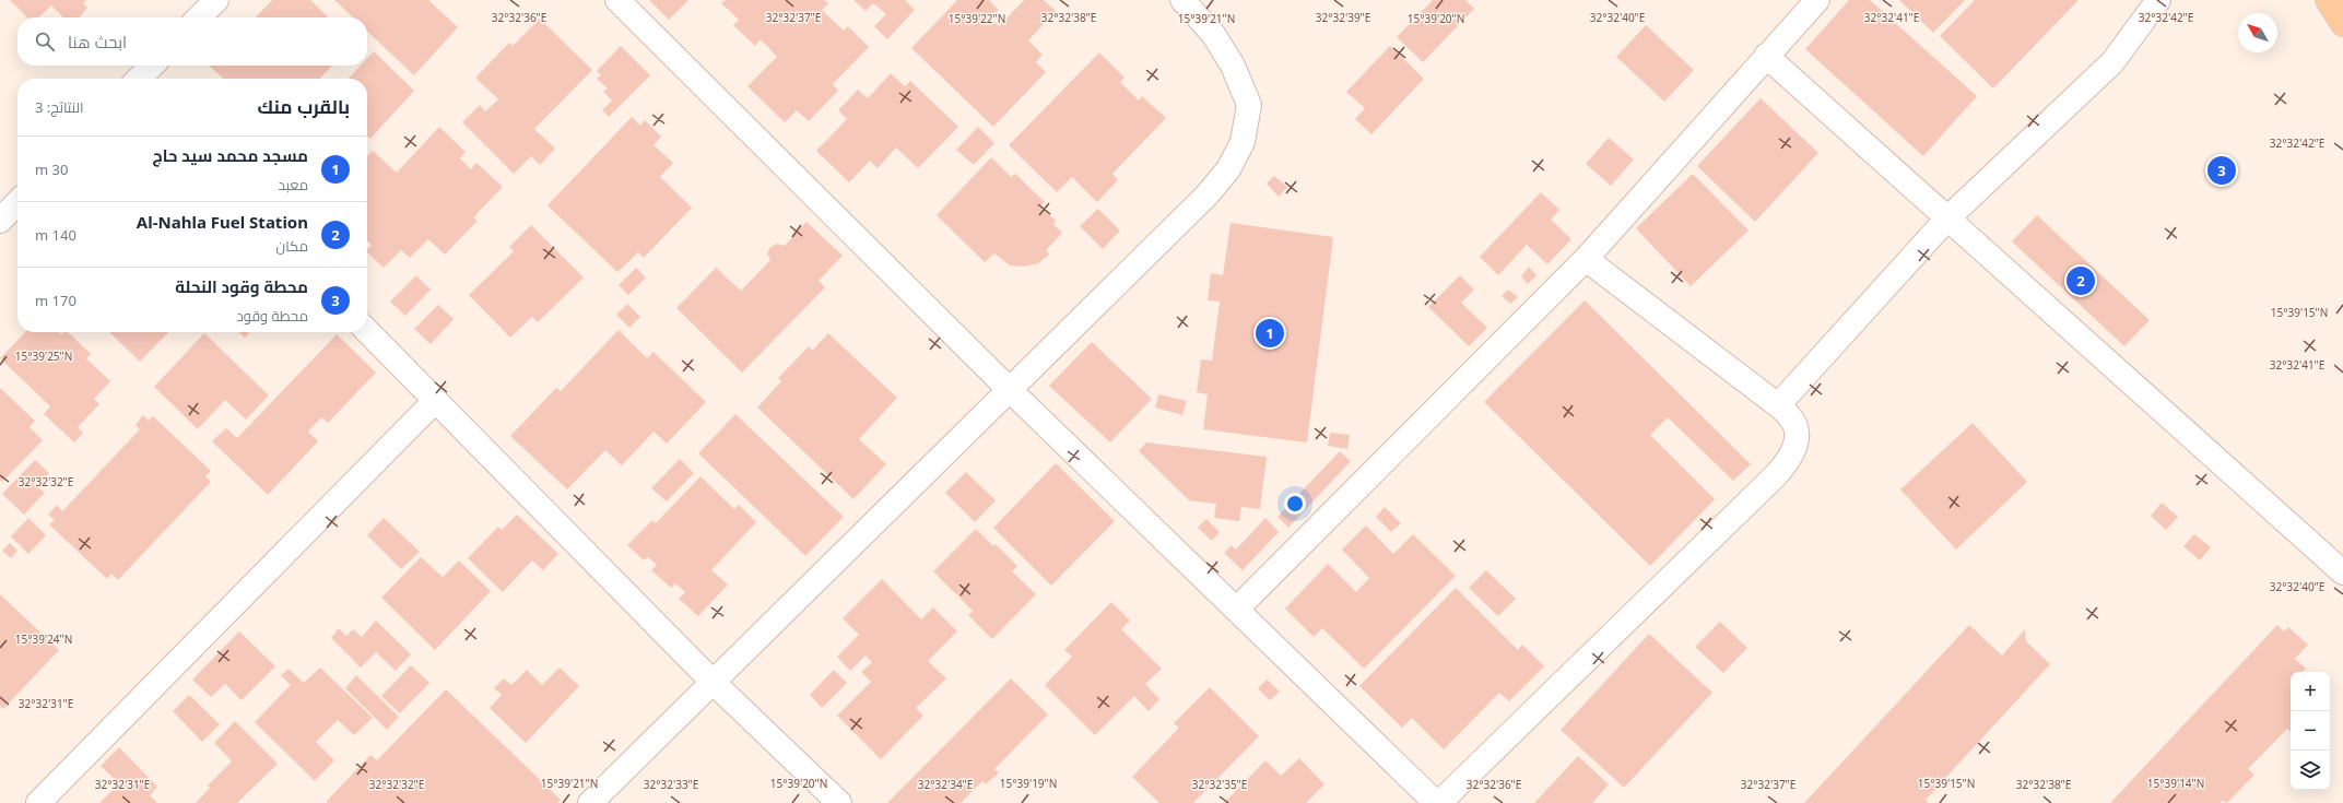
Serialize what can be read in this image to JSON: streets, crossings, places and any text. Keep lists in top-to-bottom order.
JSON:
{
  "north": "top left",
  "page": {
    "search": "ابحث هنا",
    "heading": ["بالقرب منك", "النتائج: 3"],
    "list": [
      {
        "mark": "1",
        "name": "مسجد محمد سيد حاج",
        "note": "معبد",
        "value": "30 m"
      },
      {
        "mark": "2",
        "name": "Al-Nahla Fuel Station",
        "note": "مكان",
        "value": "140 m"
      },
      {
        "mark": "3",
        "name": "محطة وقود النحلة",
        "note": "محطة وقود",
        "value": "170 m"
      }
    ],
    "pins": ["3", "2", "1"],
    "map_buttons": ["+", "−"]
  },
  "coordinates": [
    "32°32'38\"E",
    "32°32'39\"E",
    "32°32'41\"E",
    "32°32'36\"E",
    "32°32'37\"E",
    "32°32'40\"E",
    "32°32'42\"E",
    "15°39'22\"N",
    "15°39'21\"N",
    "15°39'20\"N",
    "15°39'15\"N",
    "15°39'25\"N",
    "32°32'32\"E",
    "15°39'24\"N",
    "32°32'31\"E",
    "15°39'19\"N",
    "15°39'14\"N",
    "32°32'33\"E",
    "32°32'34\"E",
    "32°32'35\"E"
  ]
}
